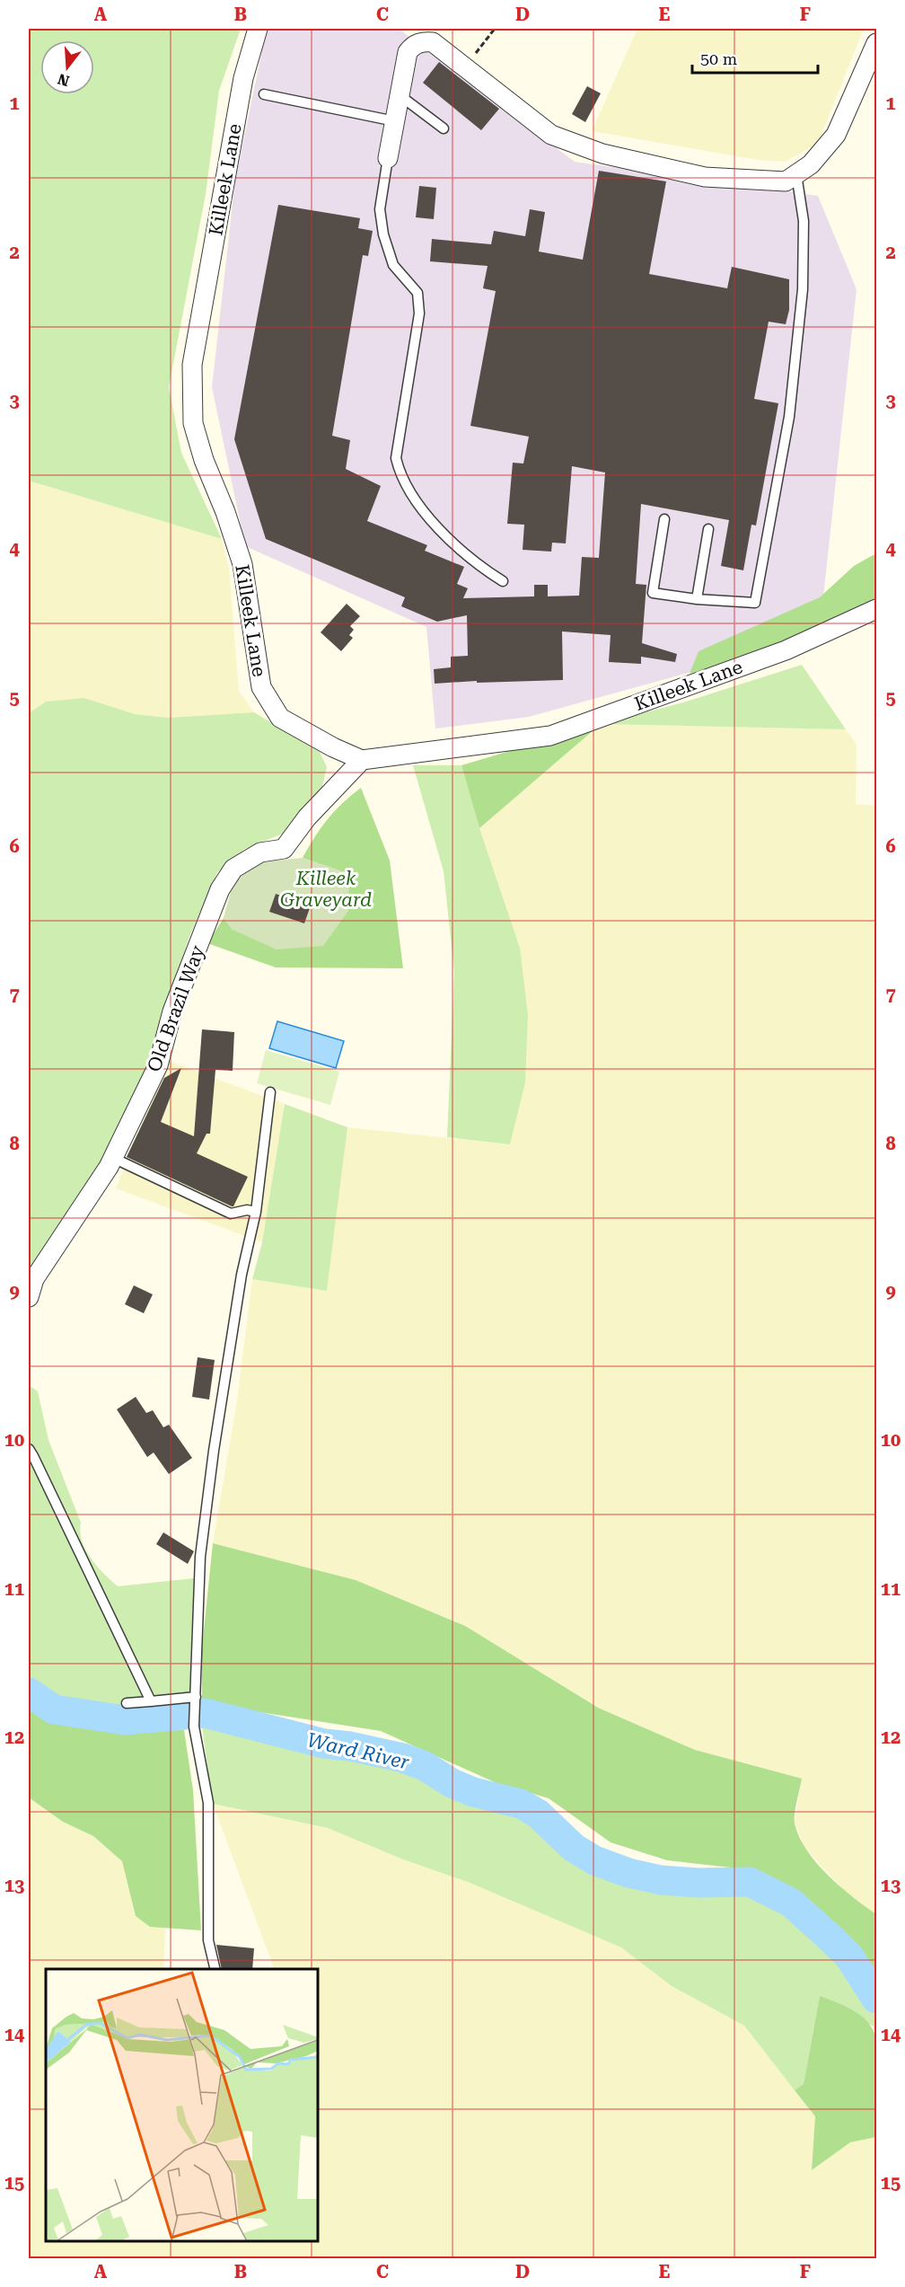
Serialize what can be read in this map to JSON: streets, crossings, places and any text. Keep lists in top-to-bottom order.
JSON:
{
  "streets": {
    "street": ["Killeek Lane", "Old Brazil Way"]
  },
  "crossings": [
    ["Killeek Lane", "Old Brazil Way"]
  ],
  "water": ["Ward River"],
  "parks": ["Killeek Graveyard"],
  "scale_bar": "50 m",
  "north": "bottom",
  "grid": {
    "columns": [
      "A",
      "B",
      "C",
      "D",
      "E",
      "F"
    ],
    "rows": [
      "1",
      "2",
      "3",
      "4",
      "5",
      "6",
      "7",
      "8",
      "9",
      "10",
      "11",
      "12",
      "13",
      "14",
      "15"
    ]
  }
}
